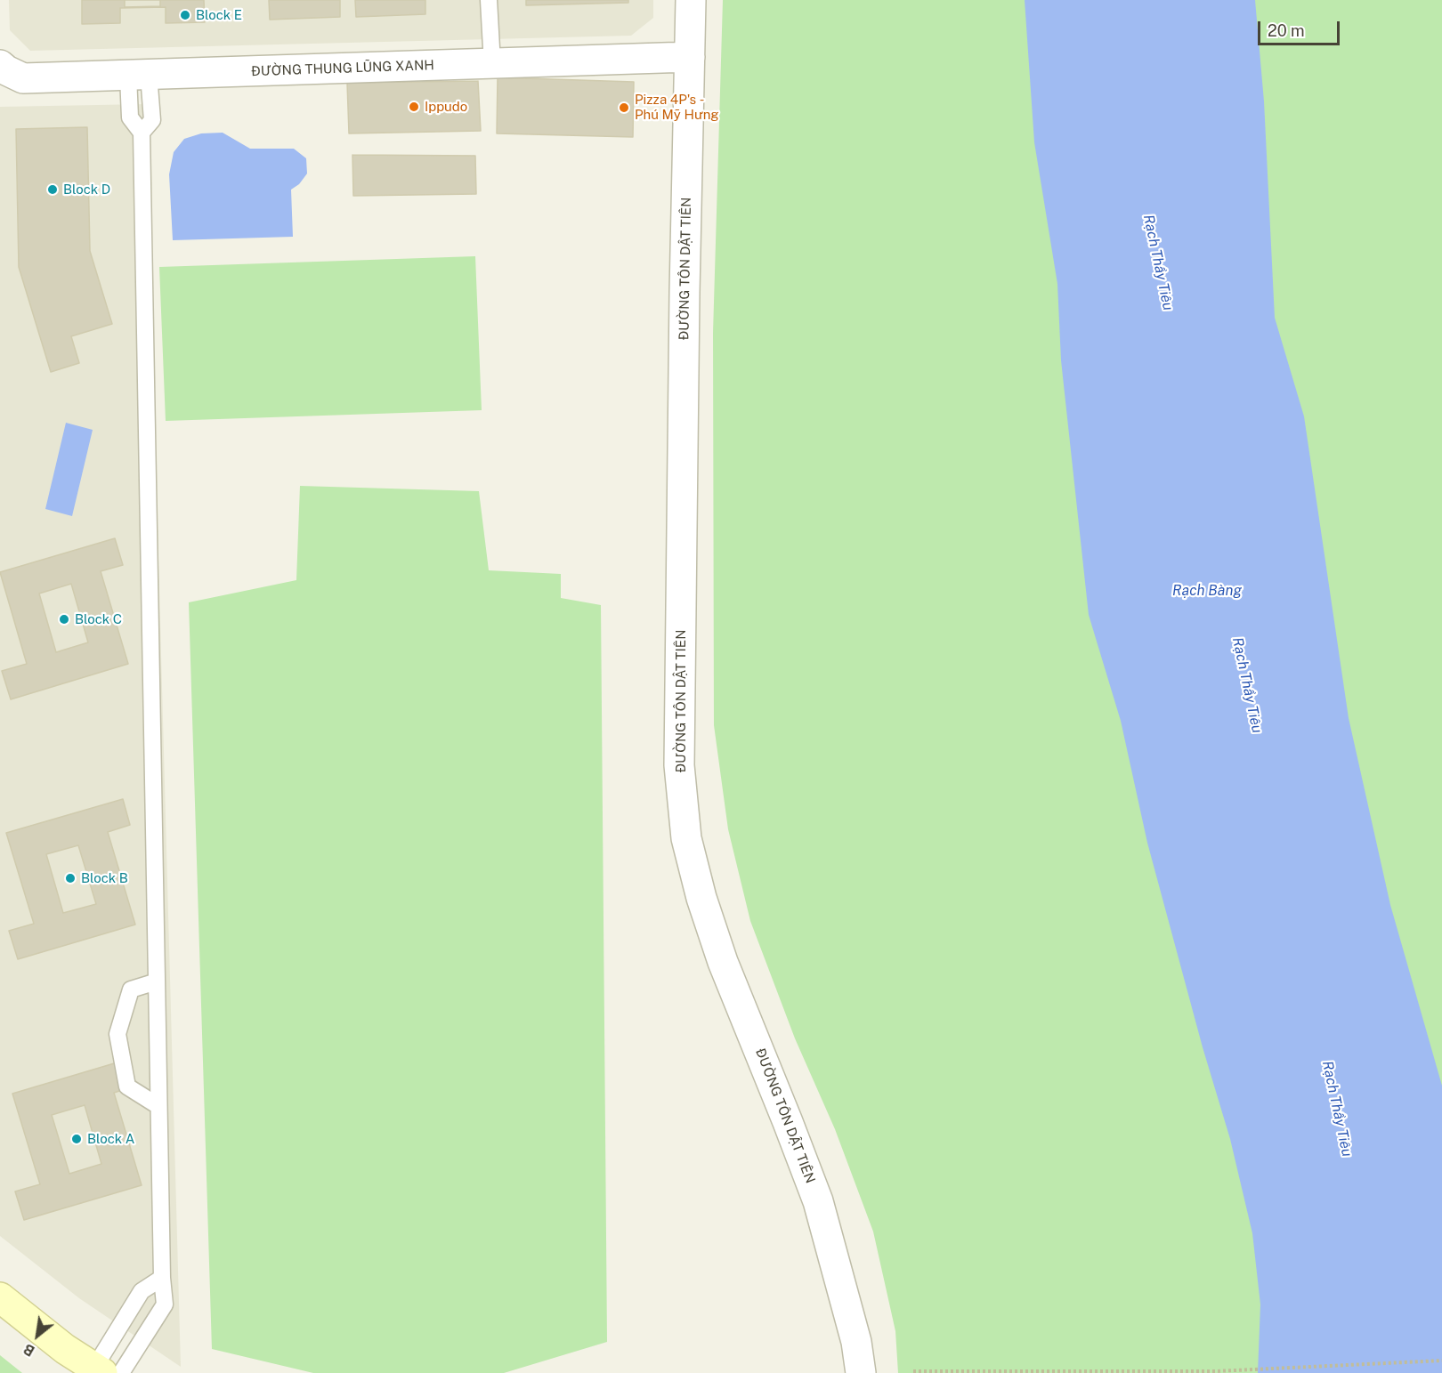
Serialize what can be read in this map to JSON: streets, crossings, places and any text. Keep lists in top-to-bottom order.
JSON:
{
  "streets": {
    "street": ["ĐƯỜNG THUNG LŨNG XANH", "ĐƯỜNG TÔN DẬT TIÊN"]
  },
  "crossings": [
    ["ĐƯỜNG THUNG LŨNG XANH", "ĐƯỜNG TÔN DẬT TIÊN"]
  ],
  "water": ["Rạch Thầy Tiêu", "Rạch Bàng"],
  "places": [
    "Block E",
    "Ippudo",
    "Pizza 4P's - Phú Mỹ Hưng",
    "Block D",
    "Block C",
    "Block B",
    "Block A"
  ],
  "scale_bar": "20 m",
  "north": "bottom left"
}
